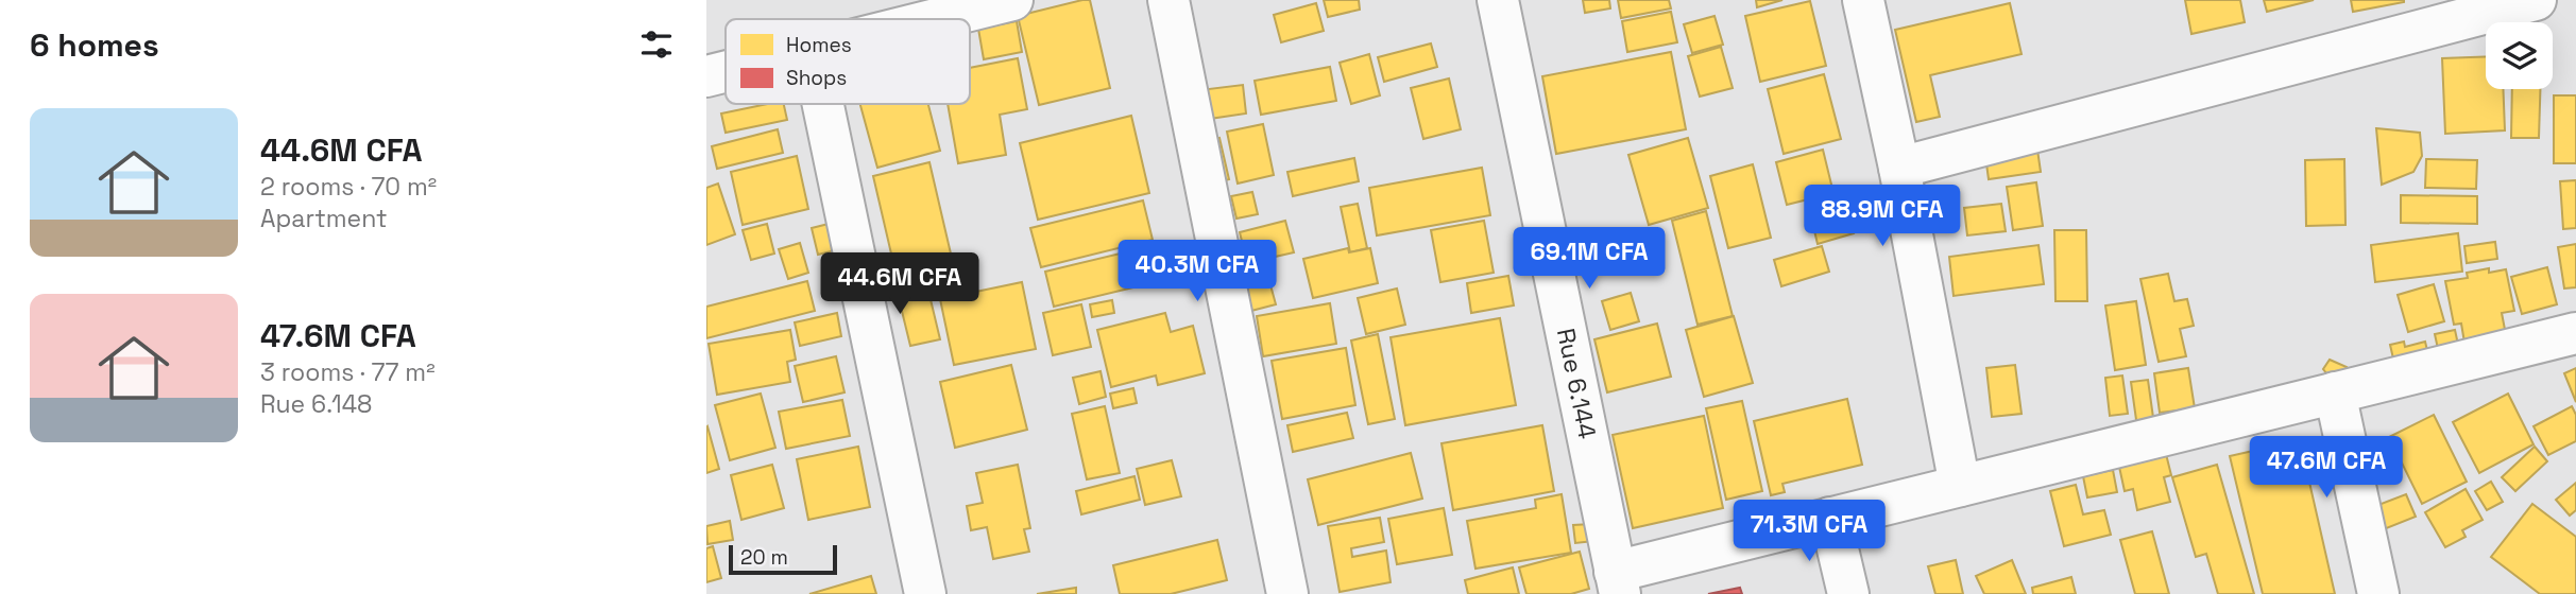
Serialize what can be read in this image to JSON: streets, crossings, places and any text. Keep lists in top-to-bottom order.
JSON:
{
  "streets": {
    "street": ["Rue 6.144"]
  },
  "legend": ["Homes", "Shops"],
  "scale_bar": "20 m",
  "page": {
    "heading": "6 homes",
    "list": [
      {
        "name": "44.6M CFA",
        "note": "2 rooms · 70 m² · Apartment"
      },
      {
        "name": "47.6M CFA",
        "note": "3 rooms · 77 m² · Rue 6.148"
      }
    ],
    "price": [
      "88.9M CFA",
      "69.1M CFA",
      "40.3M CFA",
      "44.6M CFA",
      "47.6M CFA",
      "71.3M CFA"
    ],
    "scale": "20 m"
  }
}
